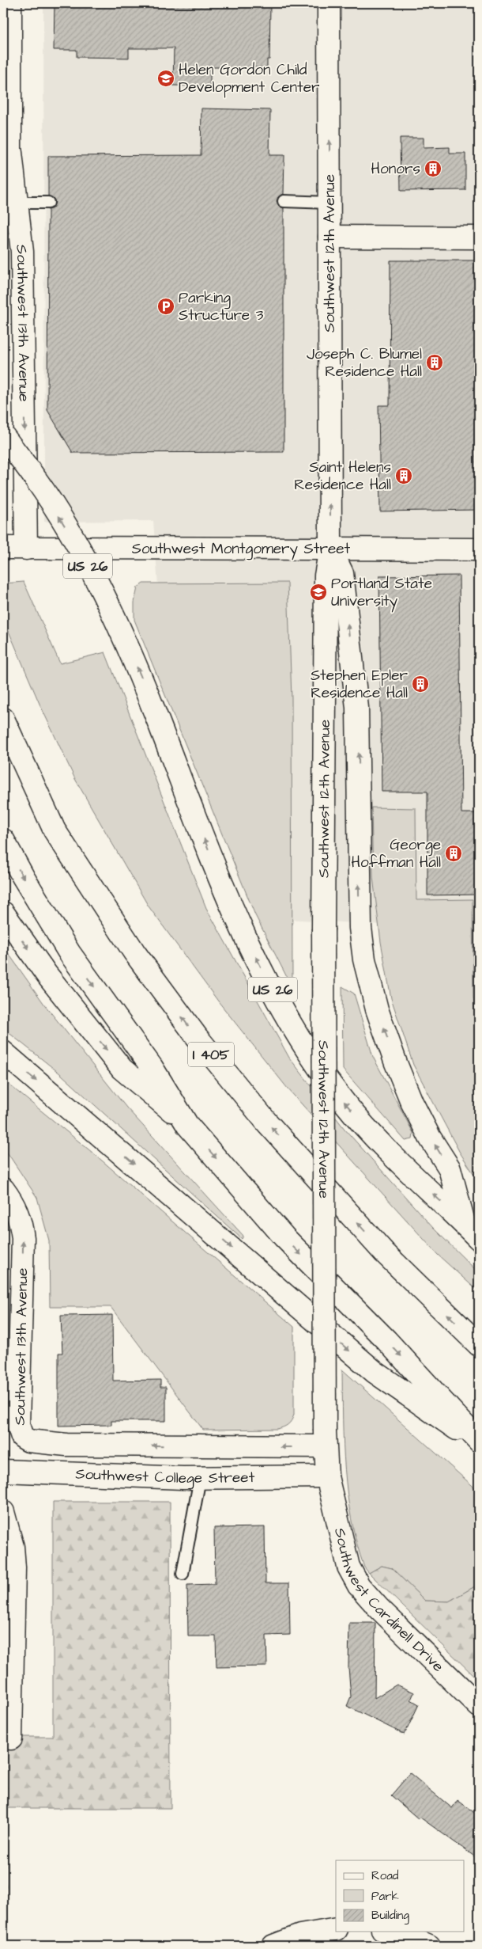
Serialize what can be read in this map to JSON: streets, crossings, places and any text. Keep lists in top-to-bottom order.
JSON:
{
  "streets": {
    "main road": [
      "Southwest 12th Avenue",
      "Southwest 13th Avenue",
      "Southwest Montgomery Street",
      "US 26",
      "I 405",
      "Southwest College Street",
      "Southwest Cardinell Drive"
    ]
  },
  "crossings": [
    ["Southwest 12th Avenue", "Southwest Montgomery Street"],
    ["Southwest 12th Avenue", "Southwest College Street"],
    ["Southwest 12th Avenue", "Southwest Cardinell Drive"],
    ["Southwest 13th Avenue", "Southwest Montgomery Street"],
    ["Southwest 13th Avenue", "Southwest College Street"],
    ["Southwest College Street", "Southwest Cardinell Drive"]
  ],
  "places": {
    "school or university": ["Helen Gordon Child Development Center", "Portland State University"],
    "building": [
      "Honors",
      "Joseph C. Blumel Residence Hall",
      "Saint Helens Residence Hall",
      "Stephen Epler Residence Hall",
      "George Hoffman Hall"
    ],
    "parking": ["Parking Structure 3"]
  },
  "legend": ["Road", "Park", "Building"]
}
